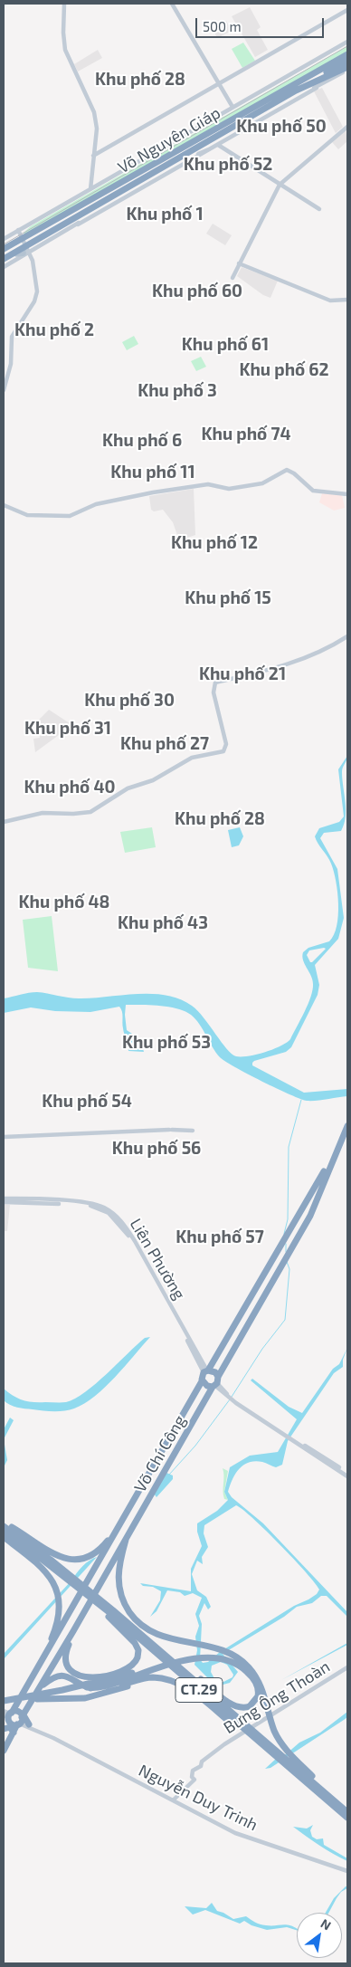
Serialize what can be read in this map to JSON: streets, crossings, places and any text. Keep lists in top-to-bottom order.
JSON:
{
  "streets": {
    "highway": ["Võ Nguyên Giáp", "Võ Chí Công", "CT.29"],
    "street": ["Liên Phường", "Bưng Ông Thoàn", "Nguyễn Duy Trinh"]
  },
  "crossings": [
    ["Liên Phường", "Võ Chí Công"],
    ["Võ Chí Công", "Nguyễn Duy Trinh"],
    ["Bưng Ông Thoàn", "Nguyễn Duy Trinh"]
  ],
  "districts": [
    "Khu phố 28",
    "Khu phố 50",
    "Khu phố 52",
    "Khu phố 1",
    "Khu phố 60",
    "Khu phố 2",
    "Khu phố 61",
    "Khu phố 62",
    "Khu phố 3",
    "Khu phố 74",
    "Khu phố 6",
    "Khu phố 11",
    "Khu phố 12",
    "Khu phố 15",
    "Khu phố 21",
    "Khu phố 30",
    "Khu phố 31",
    "Khu phố 27",
    "Khu phố 40",
    "Khu phố 28",
    "Khu phố 48",
    "Khu phố 43",
    "Khu phố 53",
    "Khu phố 54",
    "Khu phố 56",
    "Khu phố 57"
  ],
  "scale_bar": "500 m",
  "north": "top right"
}
